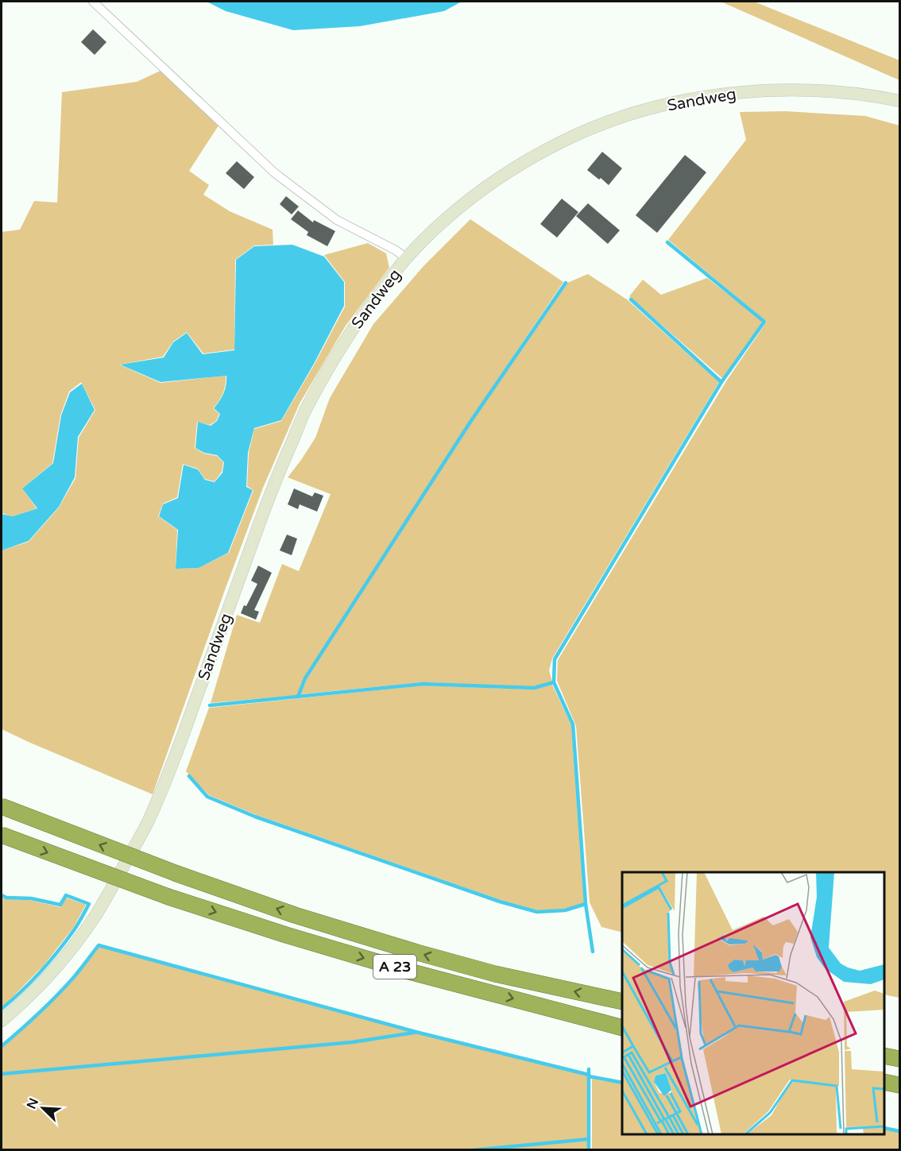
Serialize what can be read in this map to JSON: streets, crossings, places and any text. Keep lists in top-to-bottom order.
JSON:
{
  "streets": {
    "highway": ["A 23"],
    "street": ["Sandweg"]
  },
  "north": "top left"
}
